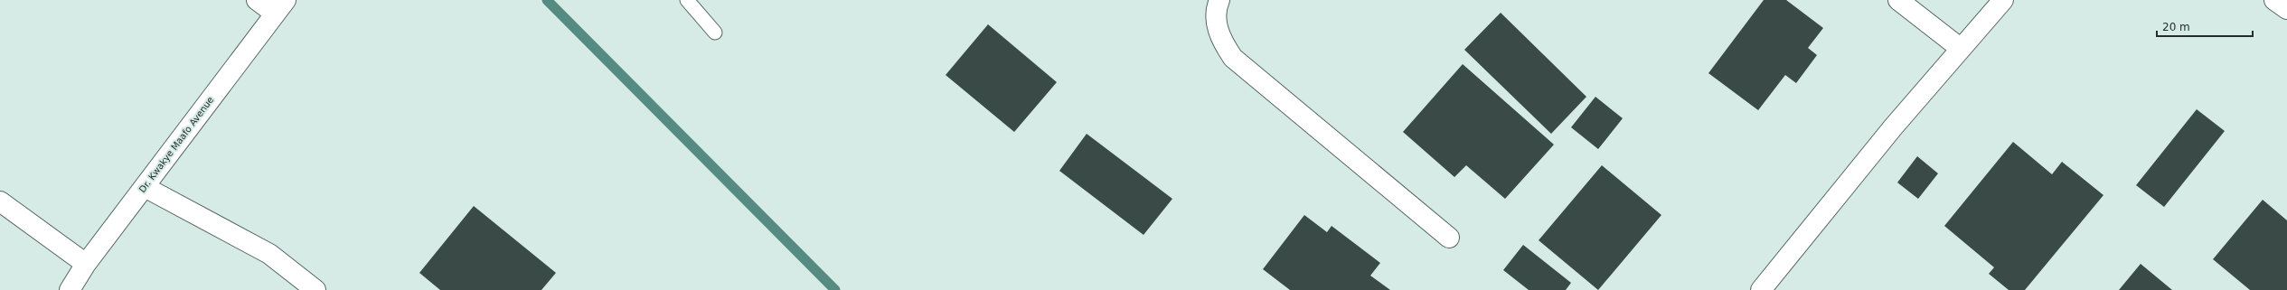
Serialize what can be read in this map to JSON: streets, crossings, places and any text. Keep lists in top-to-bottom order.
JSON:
{
  "streets": {
    "street": ["Dr. Kwakye Maafo Avenue"]
  },
  "scale_bar": "20 m"
}
